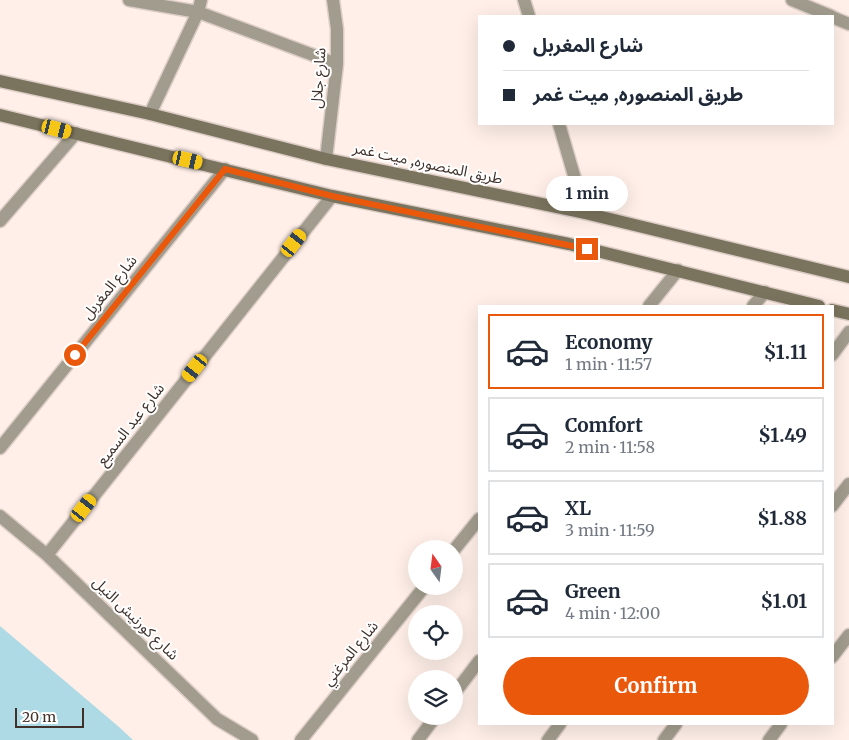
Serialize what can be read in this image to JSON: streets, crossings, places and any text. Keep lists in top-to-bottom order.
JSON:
{
  "streets": {
    "main road": ["طريق المنصوره, ميت غمر"],
    "street": [
      "شارع جلال",
      "شارع المغربل",
      "شارع عبد السميع",
      "شارع كورنيش النيل",
      "شارع المرغني"
    ]
  },
  "crossings": [
    ["شارع جلال", "طريق المنصوره, ميت غمر"],
    ["شارع عبد السميع", "شارع كورنيش النيل"]
  ],
  "scale_bar": "20 m",
  "north": "top",
  "page": {
    "banner": ["شارع المغربل", "طريق المنصوره, ميت غمر"],
    "bubble": "1 min",
    "list": [
      {
        "name": "Economy",
        "note": "1 min · 11:57",
        "value": "$1.11"
      },
      {
        "name": "Comfort",
        "note": "2 min · 11:58",
        "value": "$1.49"
      },
      {
        "name": "XL",
        "note": "3 min · 11:59",
        "value": "$1.88"
      },
      {
        "name": "Green",
        "note": "4 min · 12:00",
        "value": "$1.01"
      }
    ],
    "buttons": "Confirm",
    "scale": "20 m"
  }
}
